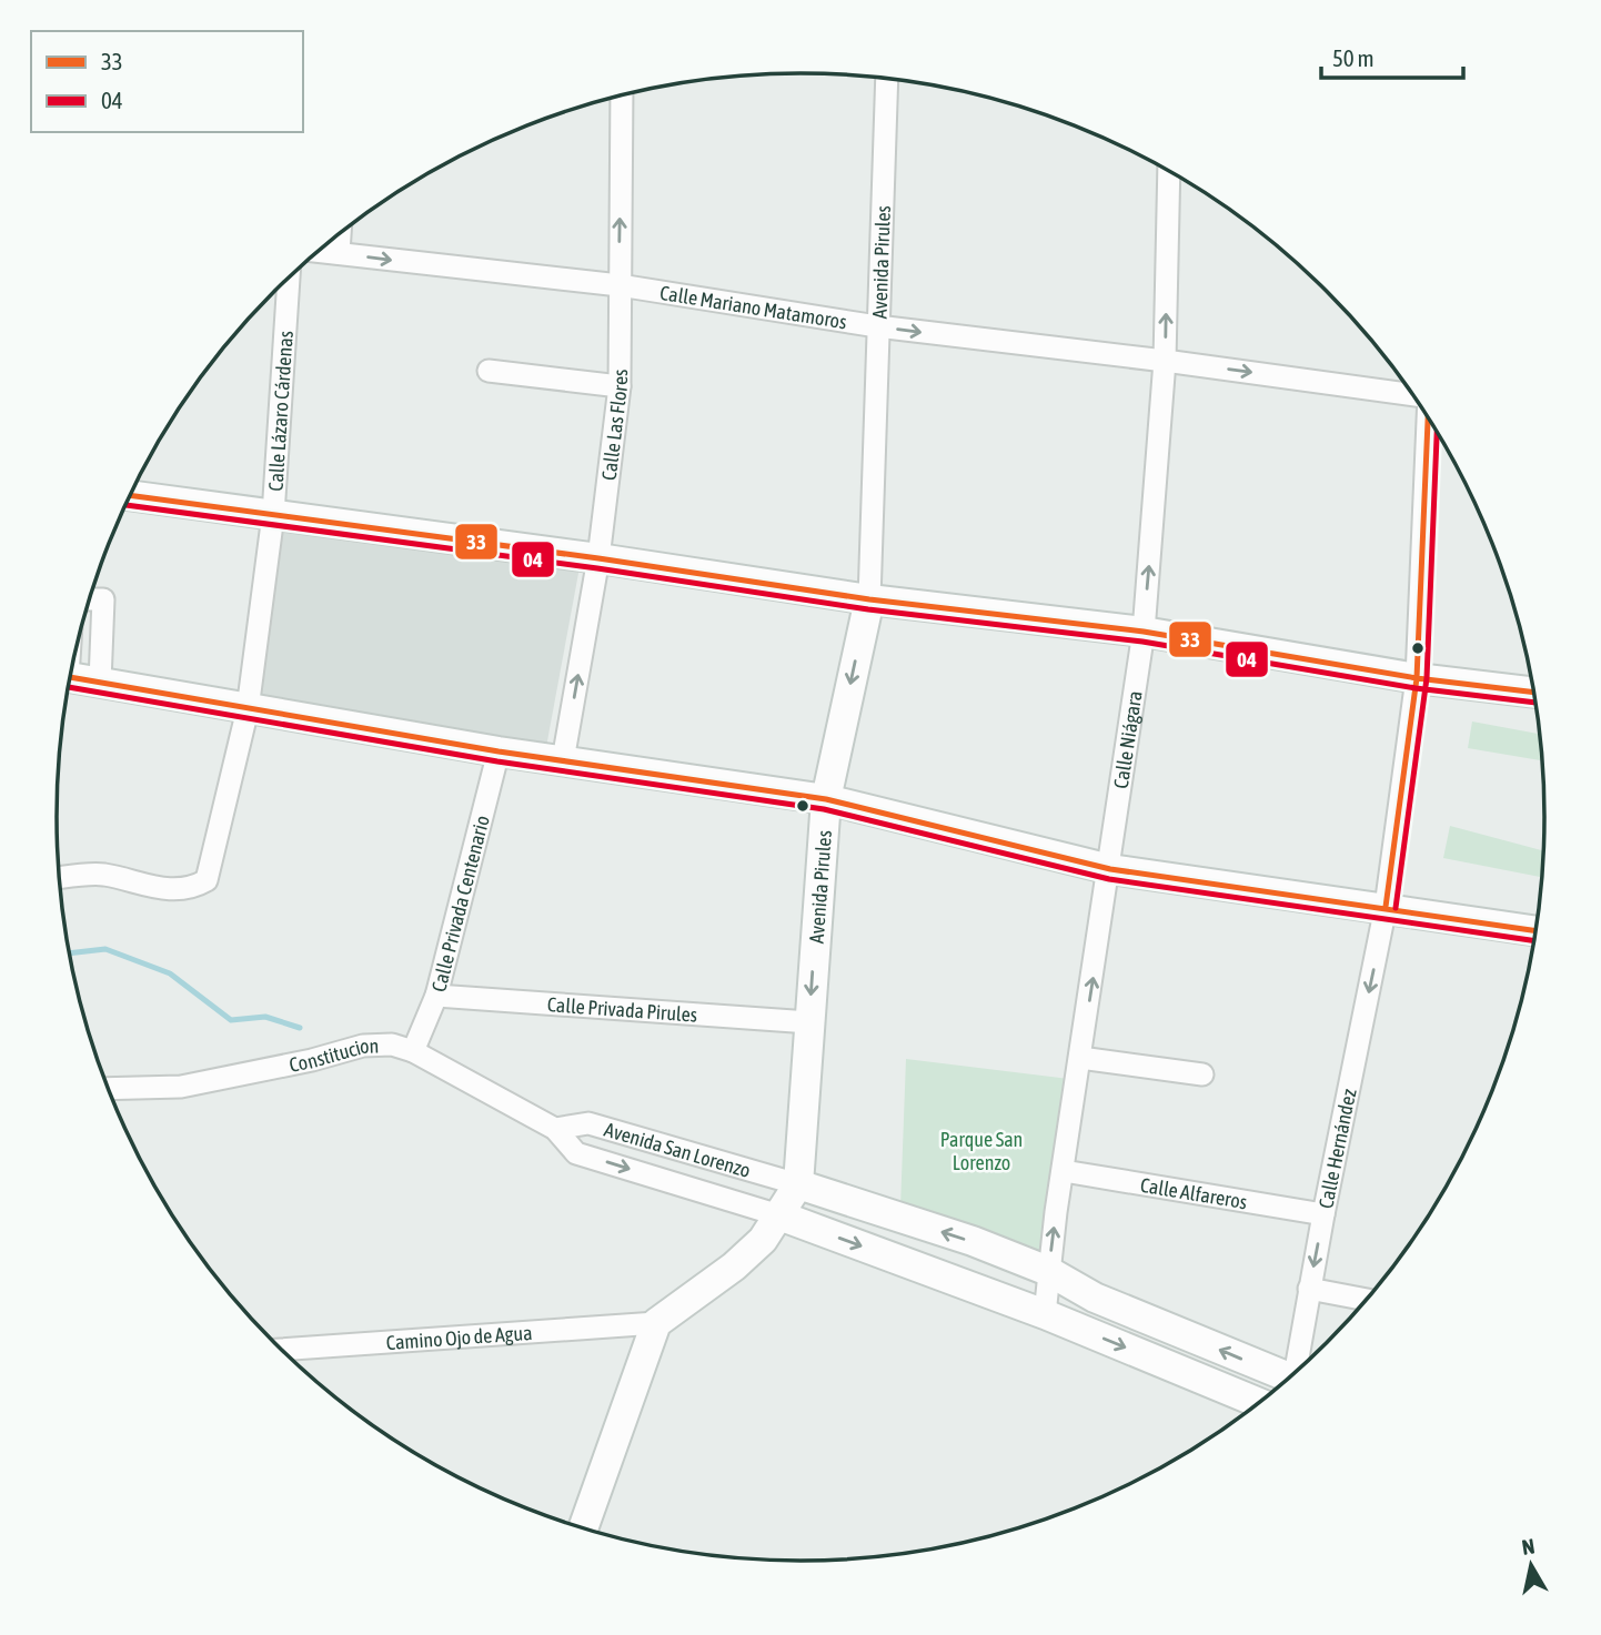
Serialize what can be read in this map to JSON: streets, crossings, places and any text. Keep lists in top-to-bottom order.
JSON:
{
  "streets": {
    "street": [
      "Avenida Pirules",
      "Calle Mariano Matamoros",
      "Calle Lázaro Cárdenas",
      "Calle Las Flores",
      "Calle Niágara",
      "Calle Privada Centenario",
      "Calle Privada Pirules",
      "Constitucion",
      "Calle Hernández",
      "Avenida San Lorenzo",
      "Calle Alfareros",
      "Camino Ojo de Agua"
    ]
  },
  "crossings": [
    ["Avenida Pirules", "Calle Mariano Matamoros"],
    ["Avenida Pirules", "Calle Privada Pirules"],
    ["Avenida Pirules", "Avenida San Lorenzo"],
    ["Avenida Pirules", "Camino Ojo de Agua"],
    ["Calle Mariano Matamoros", "Calle Las Flores"],
    ["Calle Mariano Matamoros", "Calle Niágara"],
    ["Calle Niágara", "Avenida San Lorenzo"],
    ["Calle Niágara", "Calle Alfareros"],
    ["Calle Privada Centenario", "Calle Privada Pirules"],
    ["Calle Privada Centenario", "Constitucion"],
    ["Constitucion", "Avenida San Lorenzo"],
    ["Calle Hernández", "Calle Alfareros"]
  ],
  "one_way": [
    "Calle Mariano Matamoros",
    "Calle Las Flores",
    "Calle Niágara",
    "Calle Hernández"
  ],
  "parks": ["Parque San Lorenzo"],
  "lines": ["transit line 33", "transit line 04"],
  "legend": ["33", "04"],
  "scale_bar": "50 m",
  "north": "top"
}
